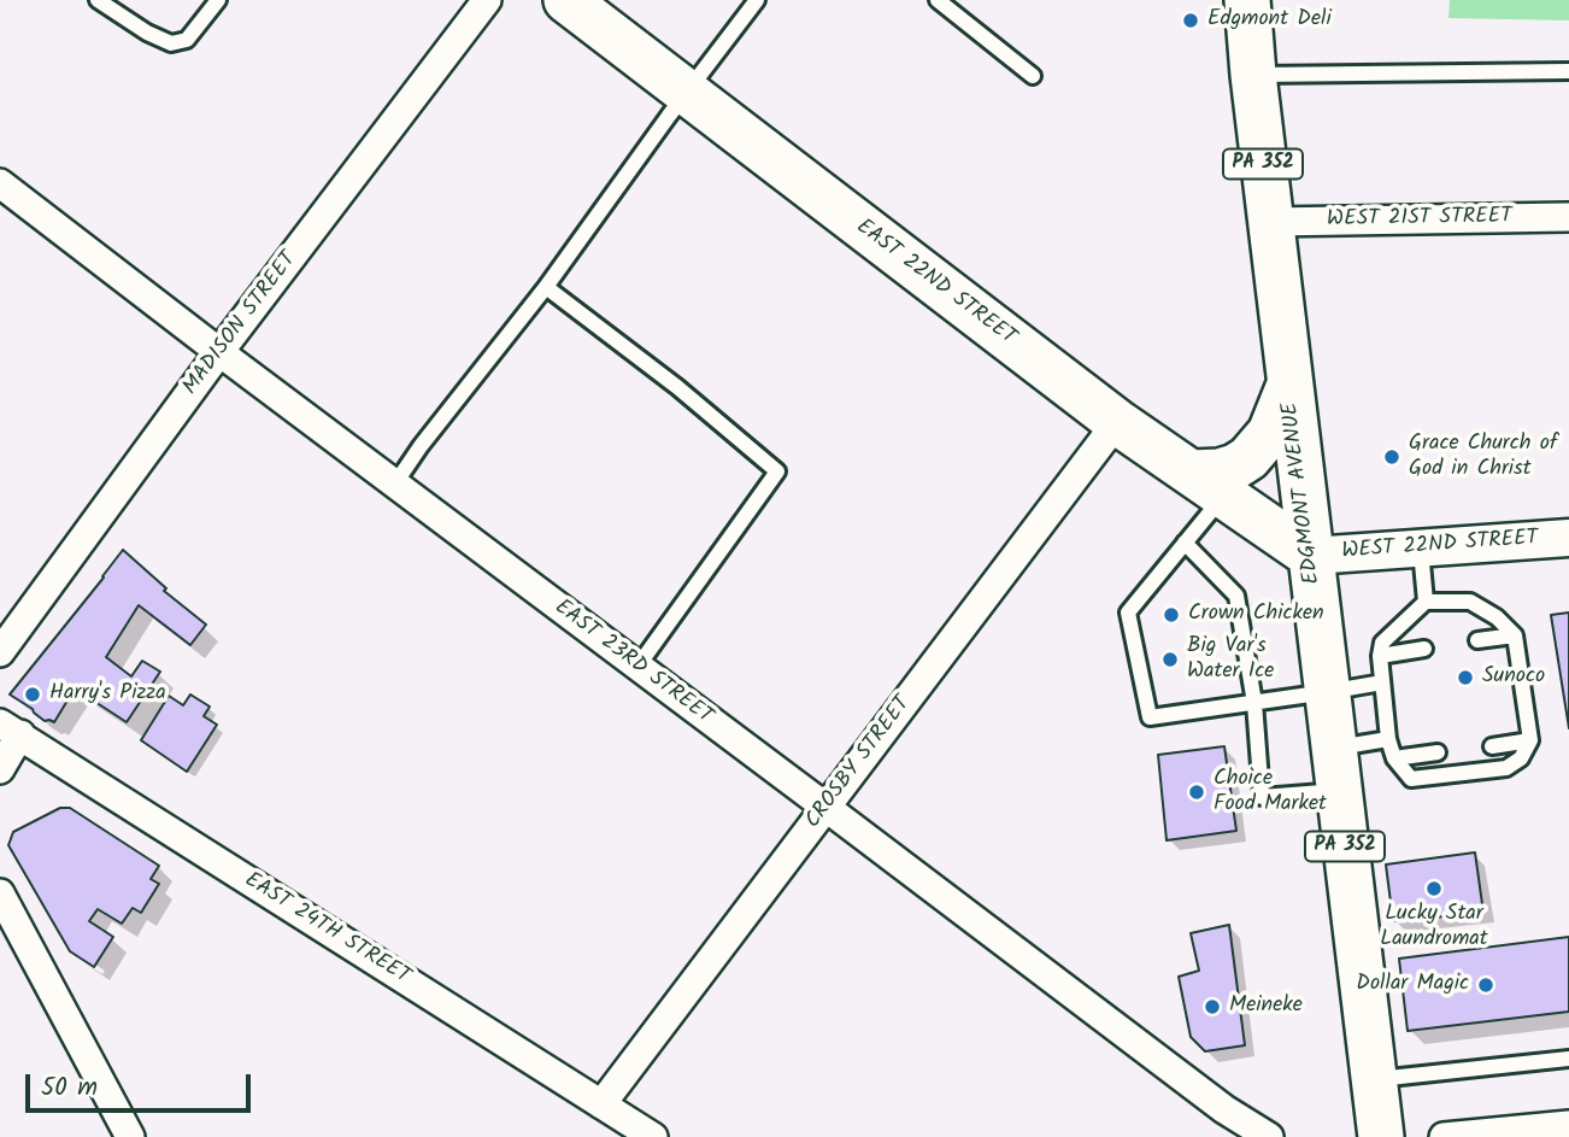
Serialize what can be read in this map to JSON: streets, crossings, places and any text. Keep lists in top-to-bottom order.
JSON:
{
  "streets": {
    "main road": ["PA 352", "EAST 22ND STREET", "EDGMONT AVENUE"],
    "street": [
      "WEST 21ST STREET",
      "MADISON STREET",
      "WEST 22ND STREET",
      "EAST 23RD STREET",
      "CROSBY STREET",
      "EAST 24TH STREET"
    ]
  },
  "crossings": [
    ["WEST 21ST STREET", "EDGMONT AVENUE"],
    ["EAST 22ND STREET", "EDGMONT AVENUE"],
    ["EAST 22ND STREET", "WEST 22ND STREET"],
    ["EAST 22ND STREET", "CROSBY STREET"],
    ["MADISON STREET", "EAST 23RD STREET"],
    ["EDGMONT AVENUE", "WEST 22ND STREET"],
    ["EAST 23RD STREET", "CROSBY STREET"],
    ["CROSBY STREET", "EAST 24TH STREET"]
  ],
  "places": [
    "Edgmont Deli",
    "Grace Church of God in Christ",
    "Crown Chicken",
    "Big Var's Water Ice",
    "Sunoco",
    "Harry's Pizza",
    "Choice Food Market",
    "Lucky Star Laundromat",
    "Dollar Magic",
    "Meineke"
  ],
  "scale_bar": "50 m"
}
